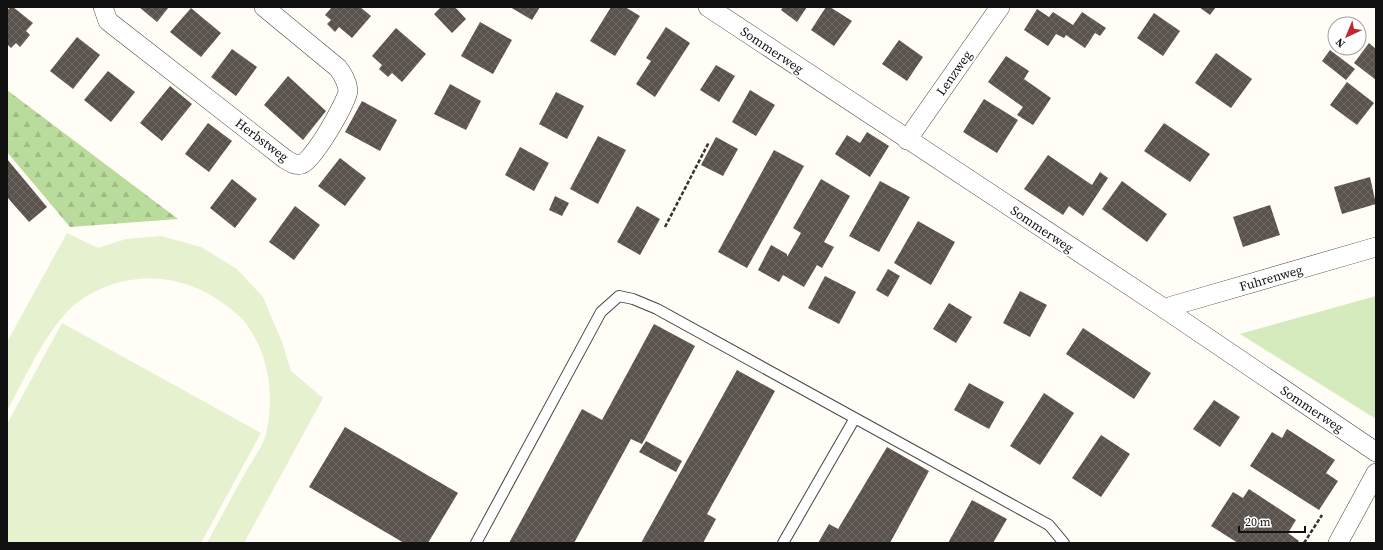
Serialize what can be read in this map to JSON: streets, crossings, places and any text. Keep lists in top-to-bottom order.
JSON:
{
  "streets": {
    "street": [
      "Sommerweg",
      "Lenzweg",
      "Herbstweg",
      "Fuhrenweg"
    ]
  },
  "crossings": [
    ["Sommerweg", "Lenzweg"],
    ["Sommerweg", "Fuhrenweg"]
  ],
  "scale_bar": "20 m",
  "north": "bottom left"
}
